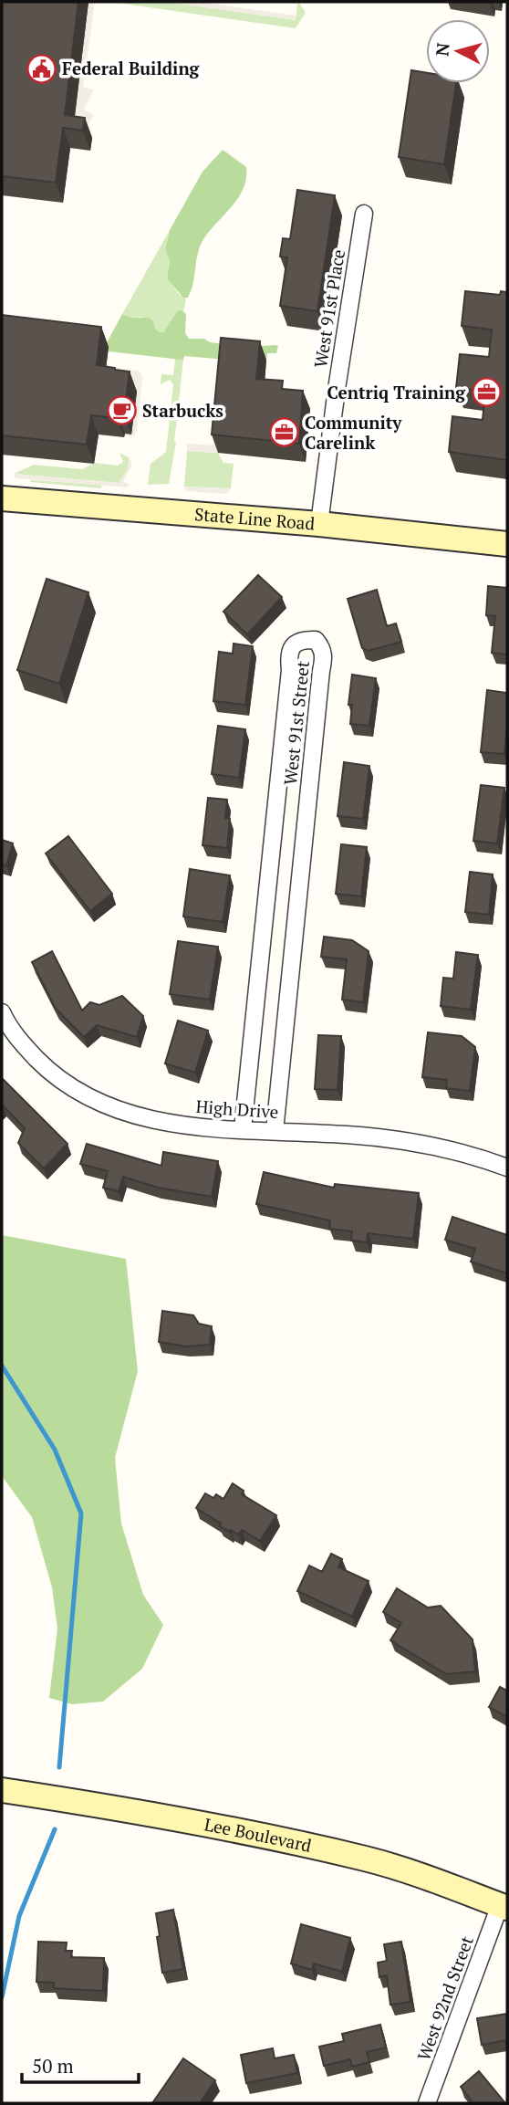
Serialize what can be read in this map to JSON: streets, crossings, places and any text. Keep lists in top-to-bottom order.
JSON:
{
  "streets": {
    "street": [
      "West 91st Place",
      "State Line Road",
      "West 91st Street",
      "High Drive",
      "Lee Boulevard",
      "West 92nd Street"
    ]
  },
  "crossings": [
    ["West 91st Place", "State Line Road"],
    ["West 91st Street", "High Drive"],
    ["Lee Boulevard", "West 92nd Street"]
  ],
  "places": {
    "public building": ["Federal Building"],
    "office": ["Centriq Training", "Community Carelink"],
    "cafe": ["Starbucks"]
  },
  "scale_bar": "50 m",
  "north": "left"
}
